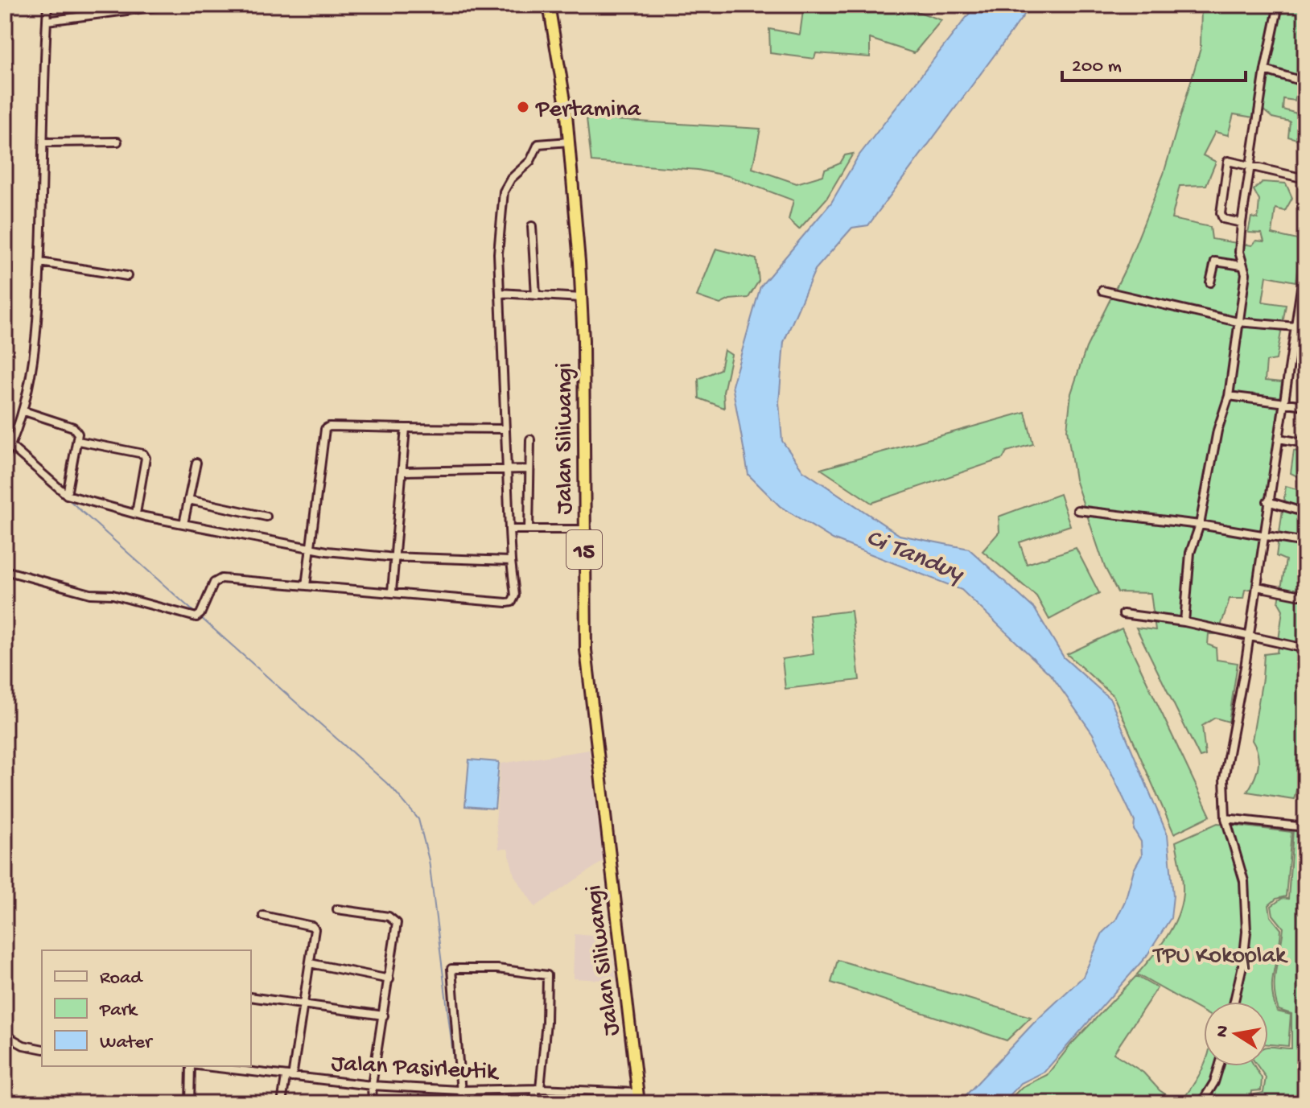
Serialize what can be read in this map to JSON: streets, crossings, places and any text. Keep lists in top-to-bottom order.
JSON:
{
  "streets": {
    "highway": ["Jalan Siliwangi", "15"],
    "street": ["Jalan Pasirleutik"]
  },
  "crossings": [
    ["Jalan Siliwangi", "Jalan Pasirleutik"]
  ],
  "water": ["Ci Tanduy"],
  "parks": ["TPU Kokoplak"],
  "places": ["Pertamina"],
  "legend": ["Road", "Park", "Water"],
  "scale_bar": "200 m",
  "north": "left"
}
